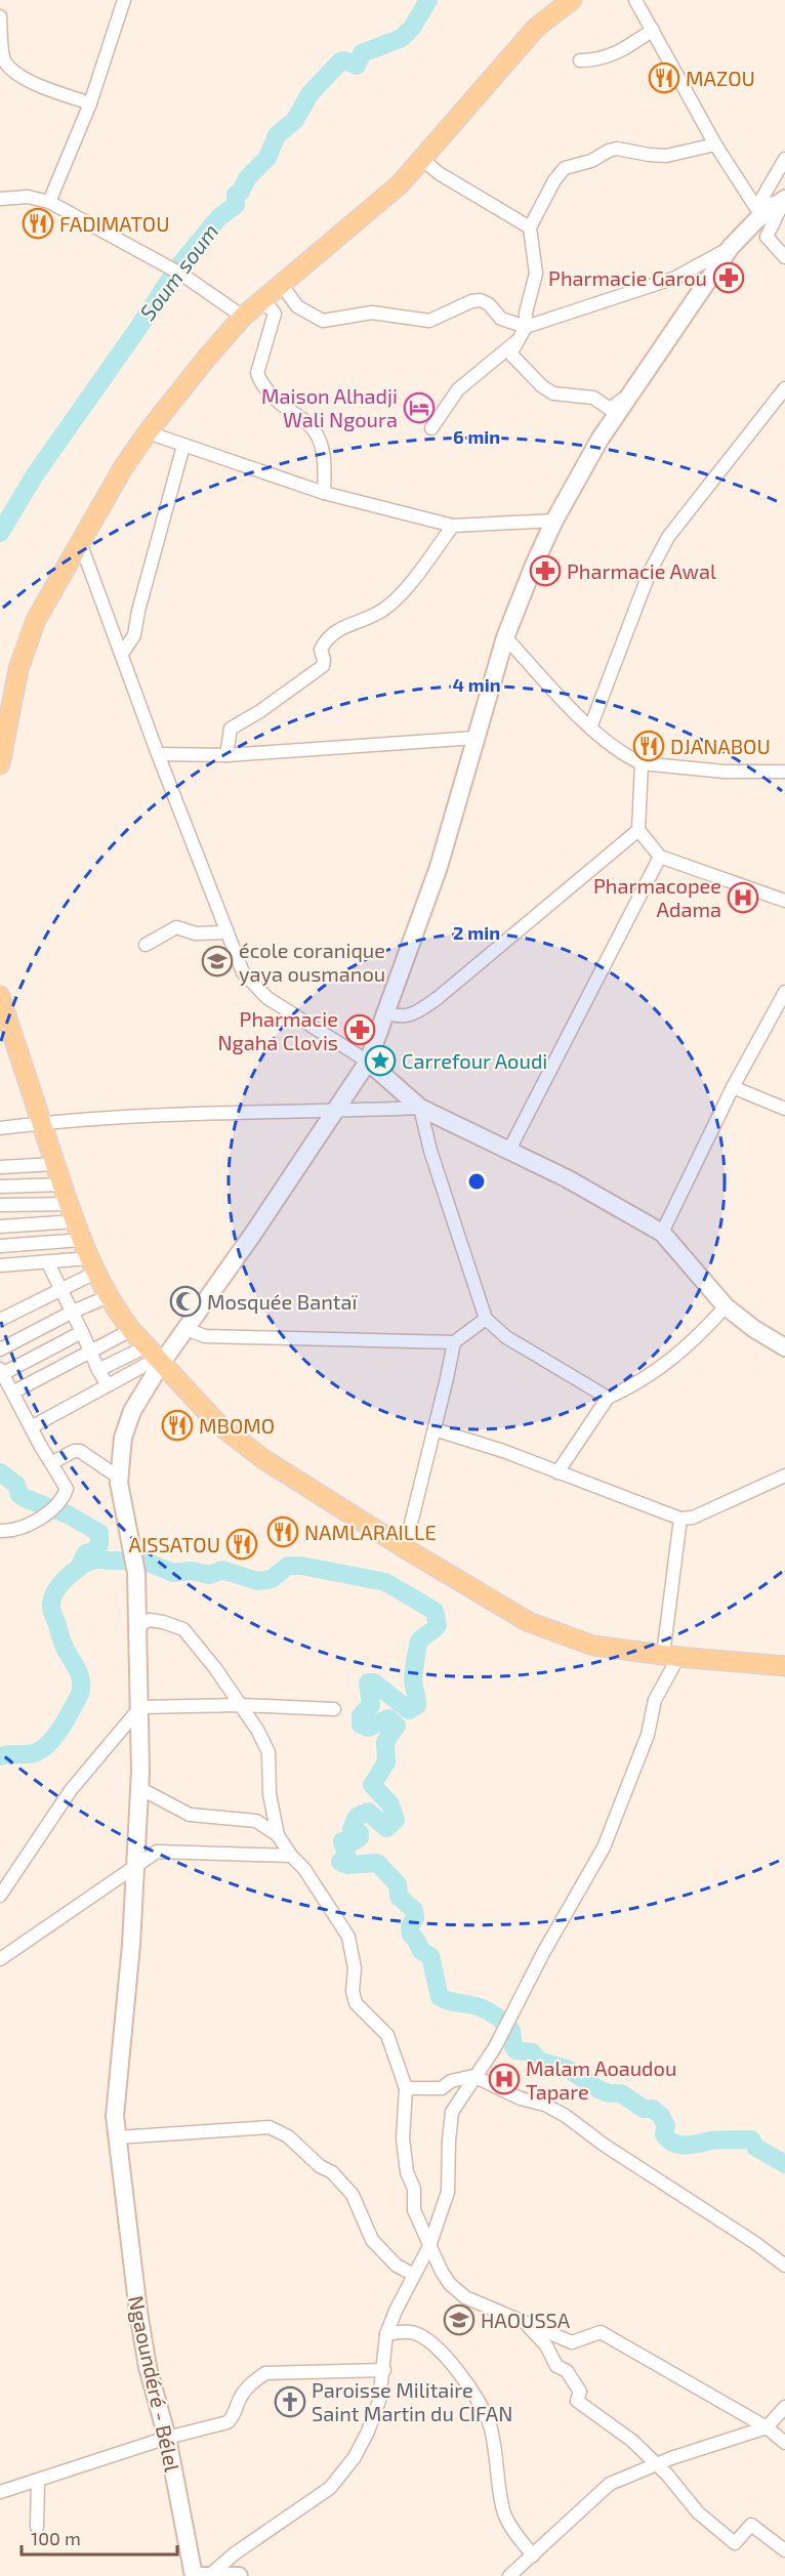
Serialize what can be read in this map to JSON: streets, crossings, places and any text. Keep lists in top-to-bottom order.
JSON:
{
  "streets": {
    "main road": ["Ngaoundéré - Bélel"]
  },
  "water": ["Soum soum"],
  "places": {
    "restaurant": [
      "MAZOU",
      "FADIMATOU",
      "DJANABOU",
      "MBOMO",
      "NAMLARAILLE",
      "AISSATOU"
    ],
    "pharmacy": ["Pharmacie Garou", "Pharmacie Awal", "Pharmacie Ngaha Clovis"],
    "hotel": ["Maison Alhadji Wali Ngoura"],
    "hospital": ["Pharmacopee Adama", "Malam Aoaudou Tapare"],
    "school or university": ["école coranique yaya ousmanou", "HAOUSSA"],
    "place": ["Carrefour Aoudi"],
    "mosque": ["Mosquée Bantaï"],
    "church": ["Paroisse Militaire Saint Martin du CIFAN"]
  },
  "scale_bar": "100 m",
  "rings": ["6 min", "4 min", "2 min"]
}
